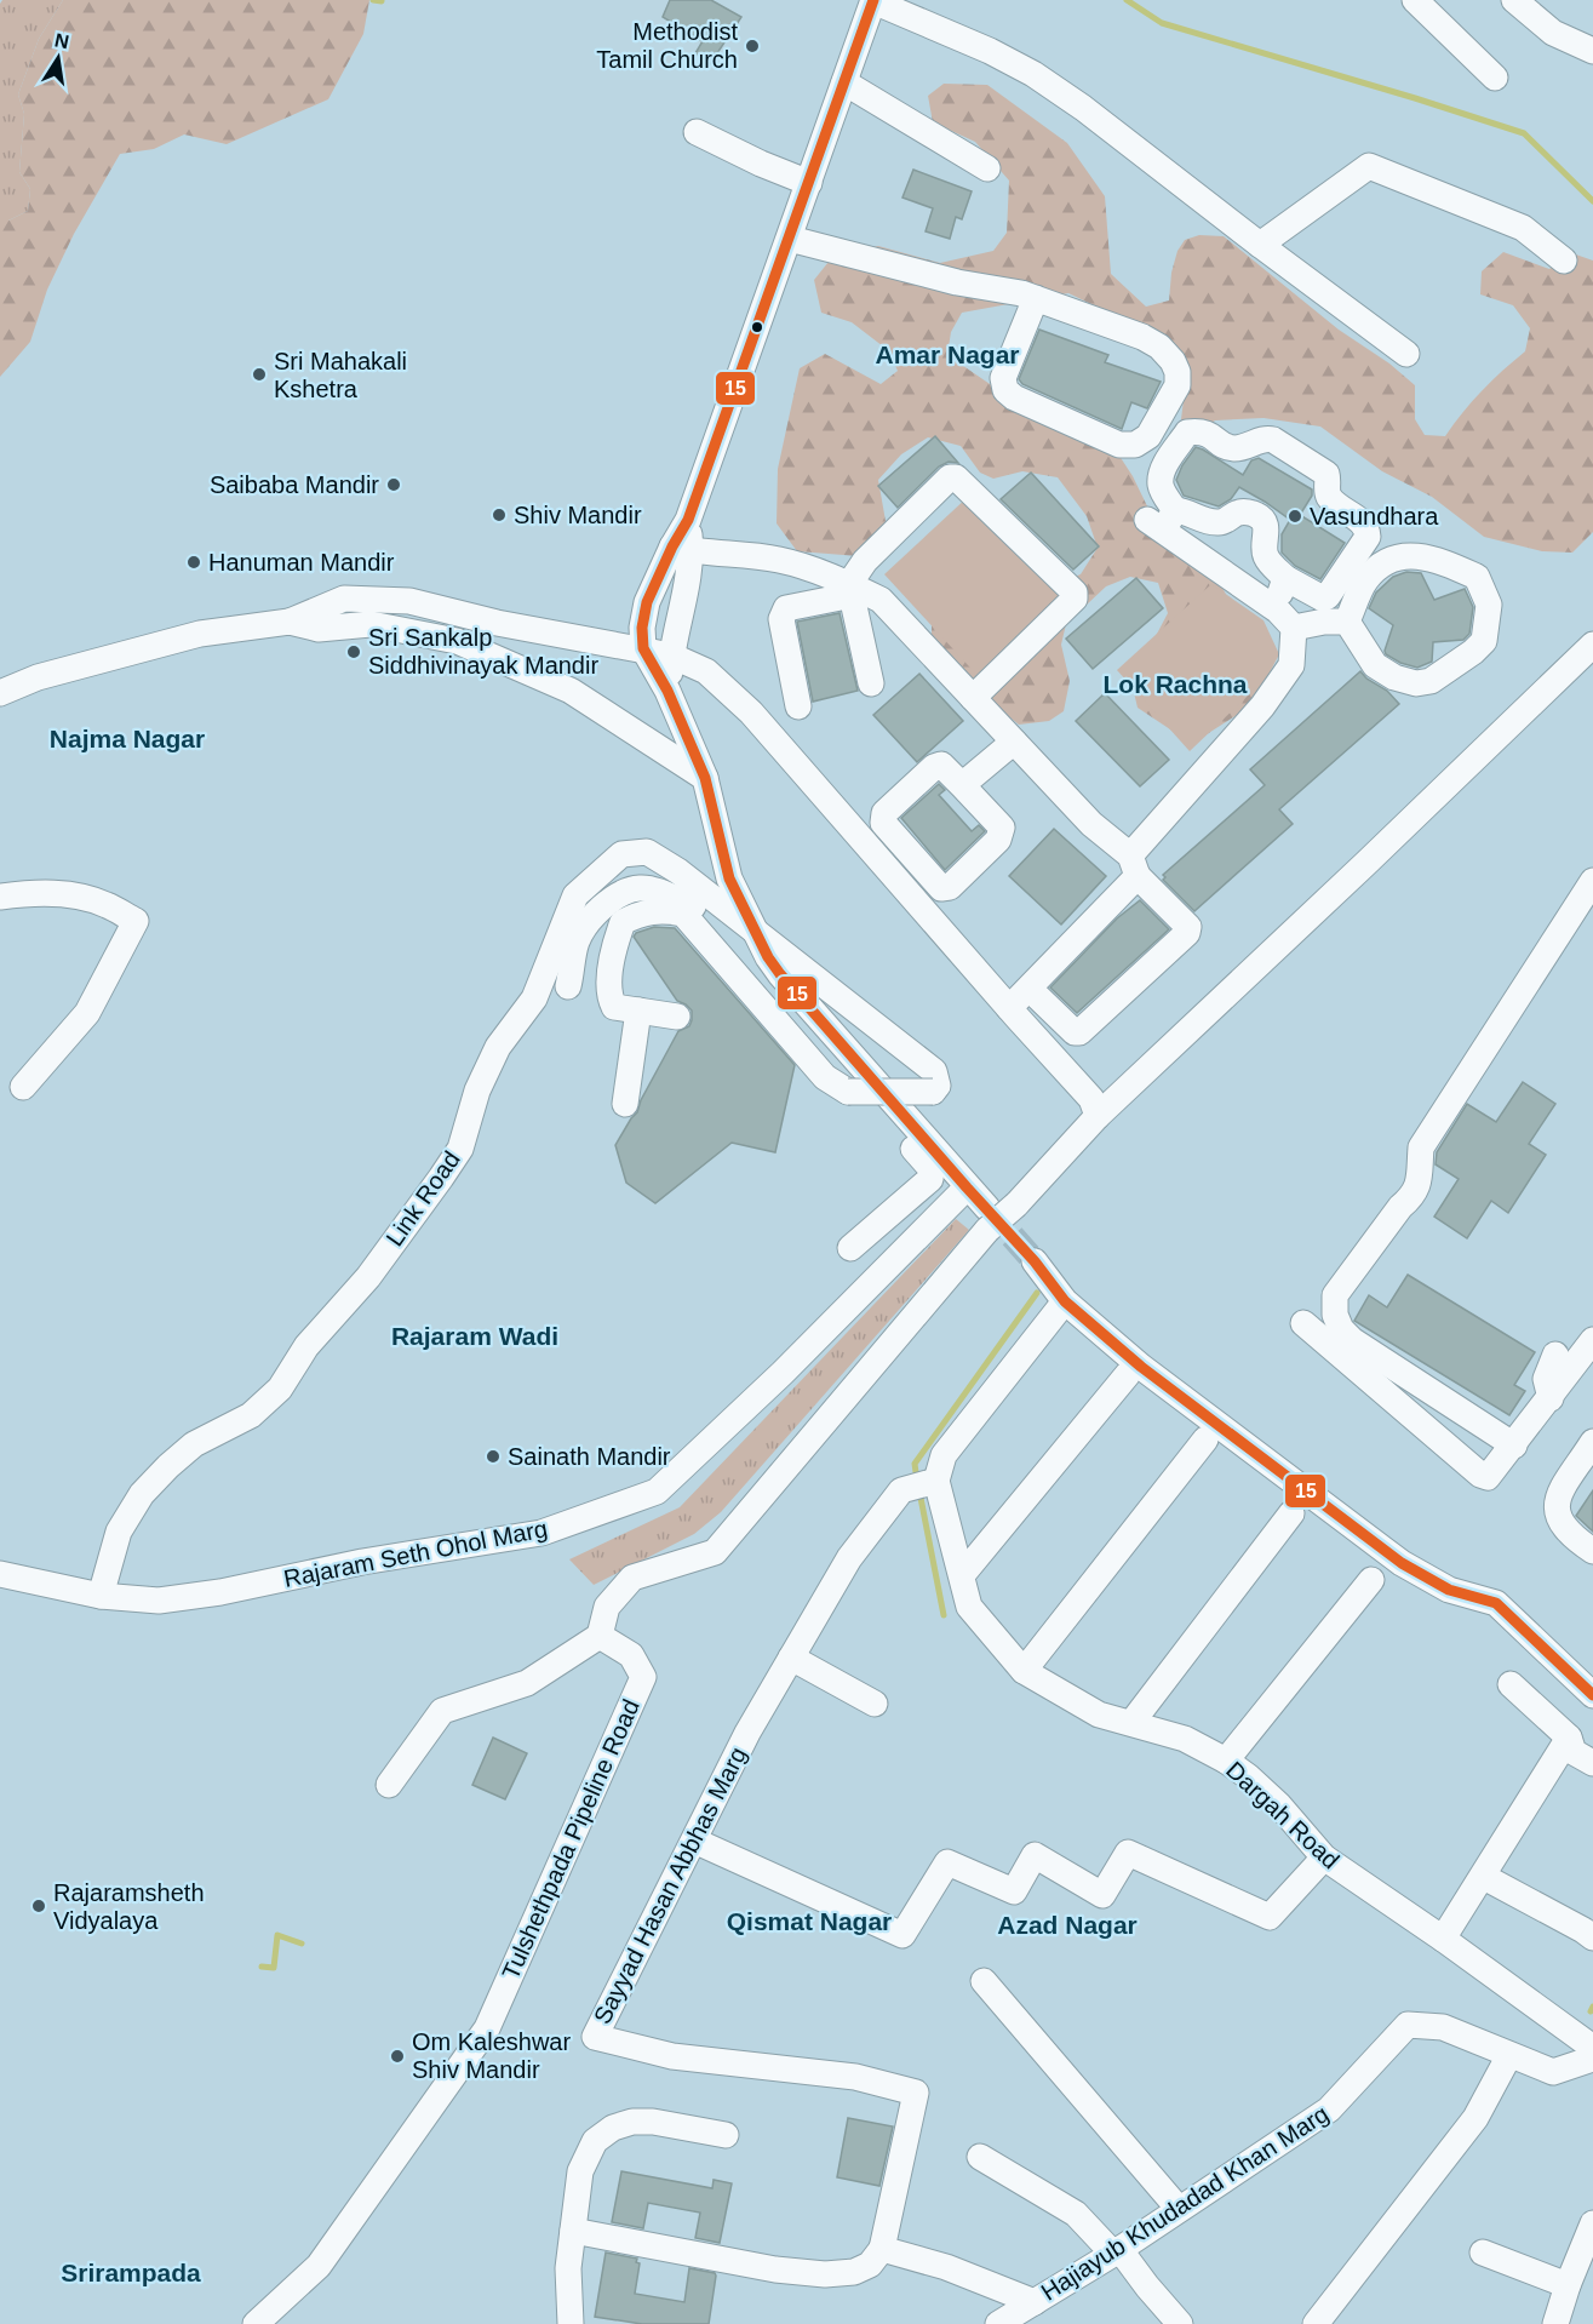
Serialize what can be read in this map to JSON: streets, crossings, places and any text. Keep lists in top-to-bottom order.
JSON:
{
  "streets": {
    "street": [
      "Link Road",
      "Rajaram Seth Ohol Marg",
      "Dargah Road",
      "Tulshethpada Pipeline Road",
      "Sayyad Hasan Abbhas Marg",
      "Hajiayub Khudadad Khan Marg"
    ]
  },
  "crossings": [
    ["Link Road", "Rajaram Seth Ohol Marg"],
    ["Dargah Road", "Sayyad Hasan Abbhas Marg"]
  ],
  "districts": [
    "Amar Nagar",
    "Lok Rachna",
    "Najma Nagar",
    "Rajaram Wadi",
    "Qismat Nagar",
    "Azad Nagar",
    "Srirampada"
  ],
  "places": [
    "Methodist Tamil Church",
    "Sri Mahakali Kshetra",
    "Saibaba Mandir",
    "Shiv Mandir",
    "Vasundhara",
    "Hanuman Mandir",
    "Sri Sankalp Siddhivinayak Mandir",
    "Sainath Mandir",
    "Rajaramsheth Vidyalaya",
    "Om Kaleshwar Shiv Mandir"
  ],
  "lines": ["transit line 15"],
  "north": "top"
}
